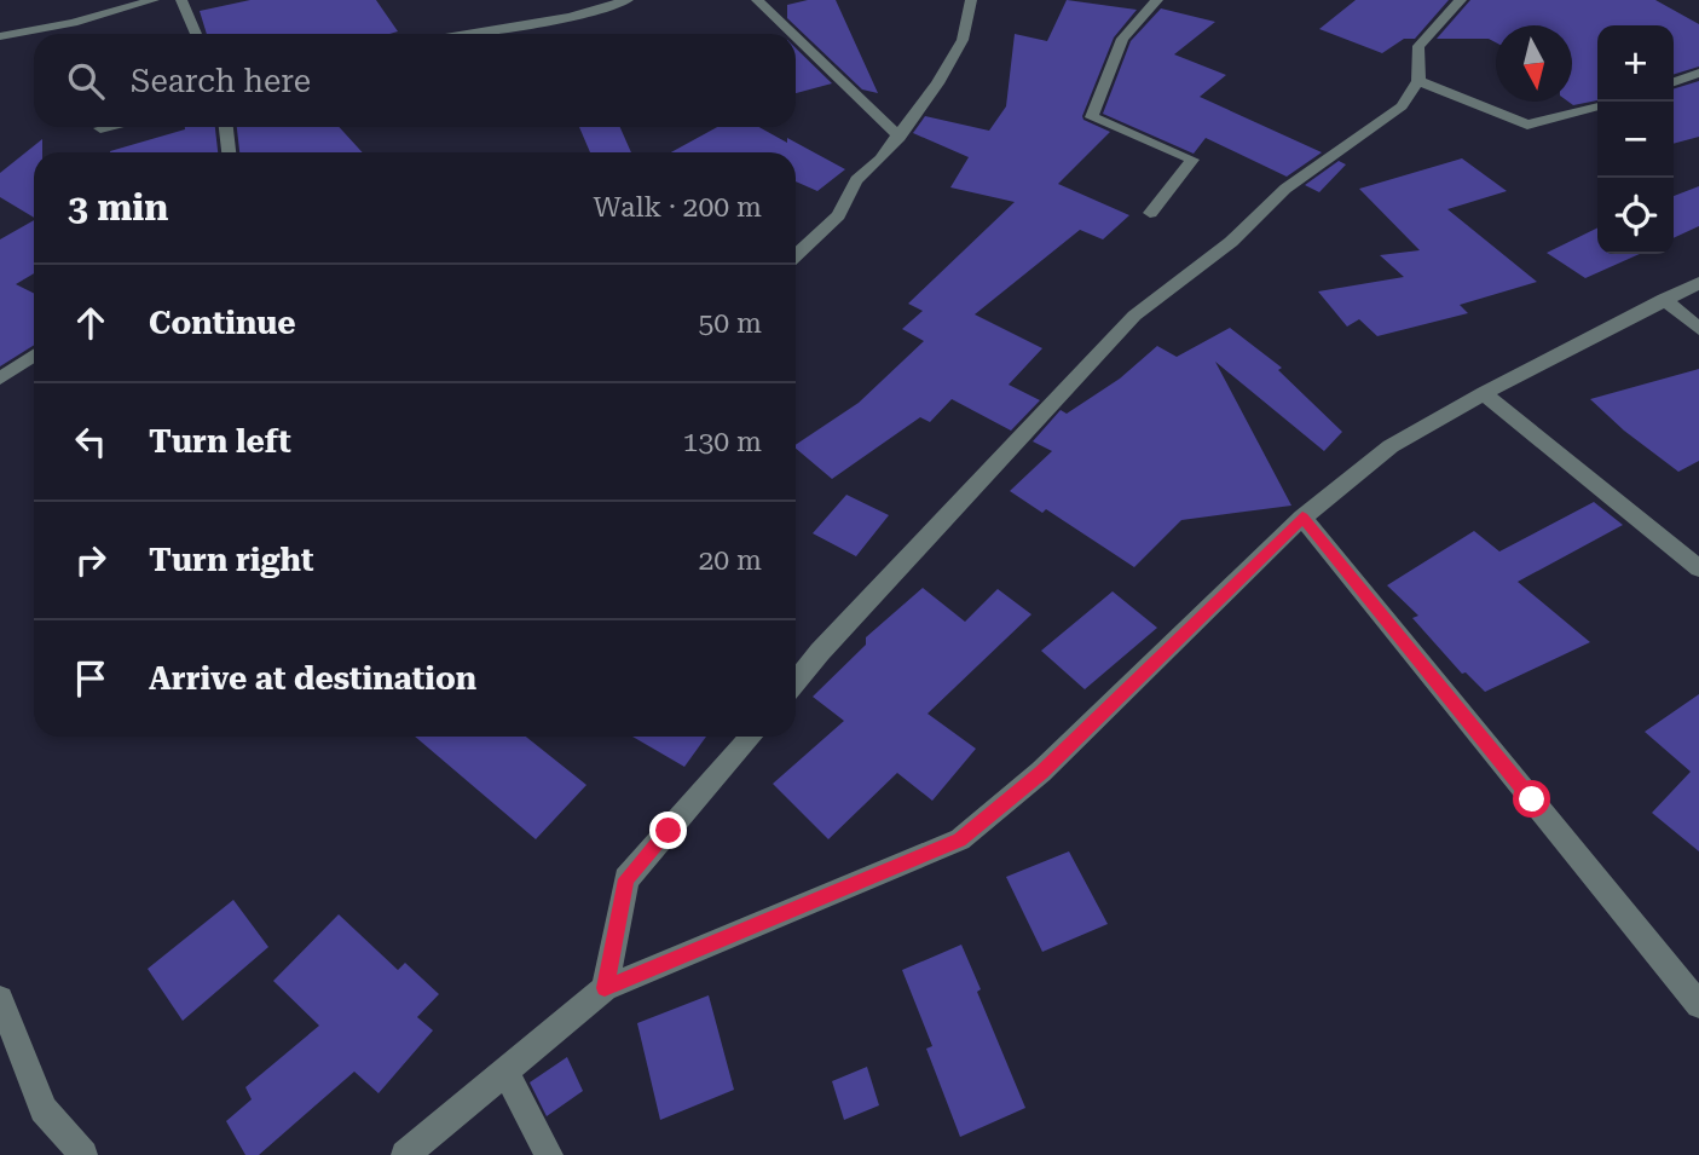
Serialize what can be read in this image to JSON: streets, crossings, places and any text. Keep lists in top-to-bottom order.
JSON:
{
  "north": "bottom",
  "page": {
    "map_buttons": ["+", "−"],
    "search": "Search here",
    "heading": ["3 min", "Walk · 200 m"],
    "list": [
      ["Continue", "50 m"],
      ["Turn left", "130 m"],
      ["Turn right", "20 m"],
      "Arrive at destination"
    ]
  }
}
